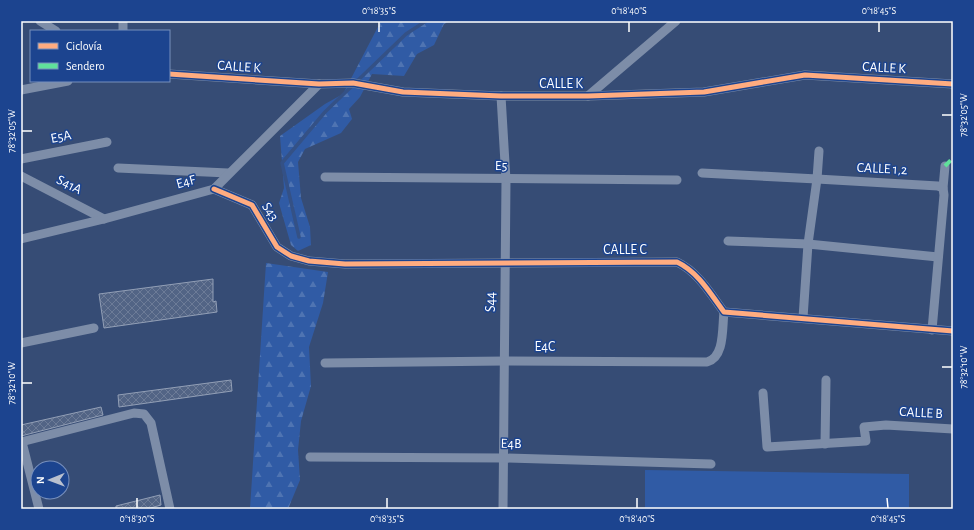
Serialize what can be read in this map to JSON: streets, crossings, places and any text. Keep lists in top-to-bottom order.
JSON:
{
  "streets": {
    "street": [
      "CALLE K",
      "E5A",
      "E5",
      "CALLE 1,2",
      "E4F",
      "S41A",
      "S43",
      "CALLE C",
      "S44",
      "E4C",
      "CALLE B",
      "E4B"
    ]
  },
  "crossings": [
    ["CALLE K", "E4F"],
    ["CALLE K", "S44"],
    ["E5", "S44"],
    ["E4F", "S41A"],
    ["E4F", "S43"],
    ["S43", "CALLE C"],
    ["CALLE C", "S44"],
    ["CALLE C", "E4C"],
    ["S44", "E4C"],
    ["S44", "E4B"]
  ],
  "legend": ["Ciclovía", "Sendero"],
  "north": "left",
  "coordinates": [
    "0°18'35\"S",
    "0°18'40\"S",
    "0°18'45\"S",
    "78°32'05\"W",
    "78°32'10\"W",
    "0°18'30\"S"
  ]
}
